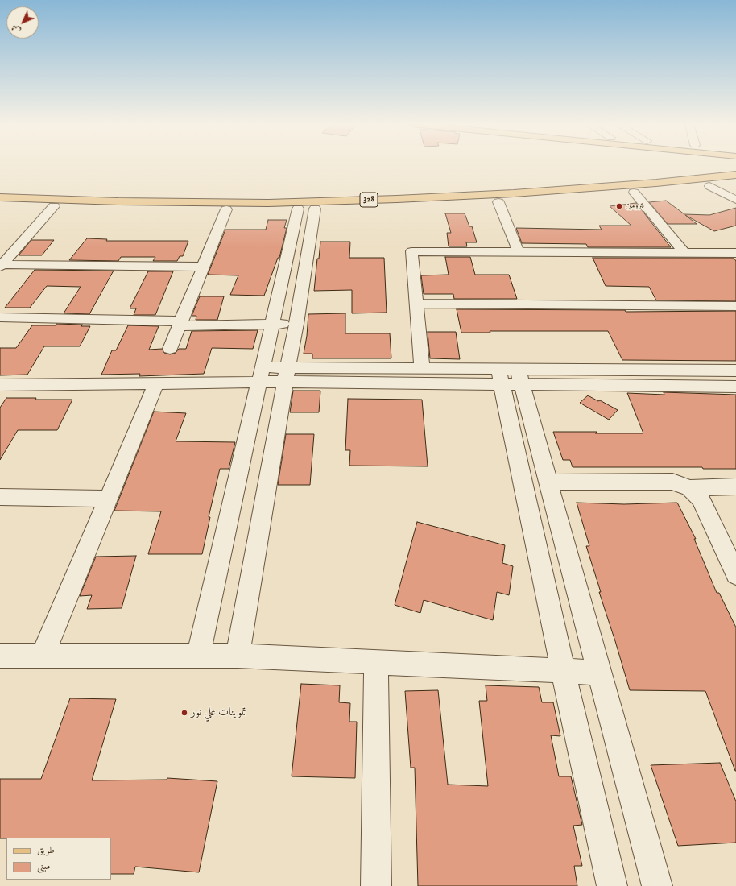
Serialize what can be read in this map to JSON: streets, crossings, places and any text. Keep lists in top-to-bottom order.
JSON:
{
  "streets": {
    "main road": ["328"]
  },
  "places": ["بترومين", "تموينات علي نور"],
  "legend": ["طريق", "مبنى"],
  "north": "bottom left"
}
